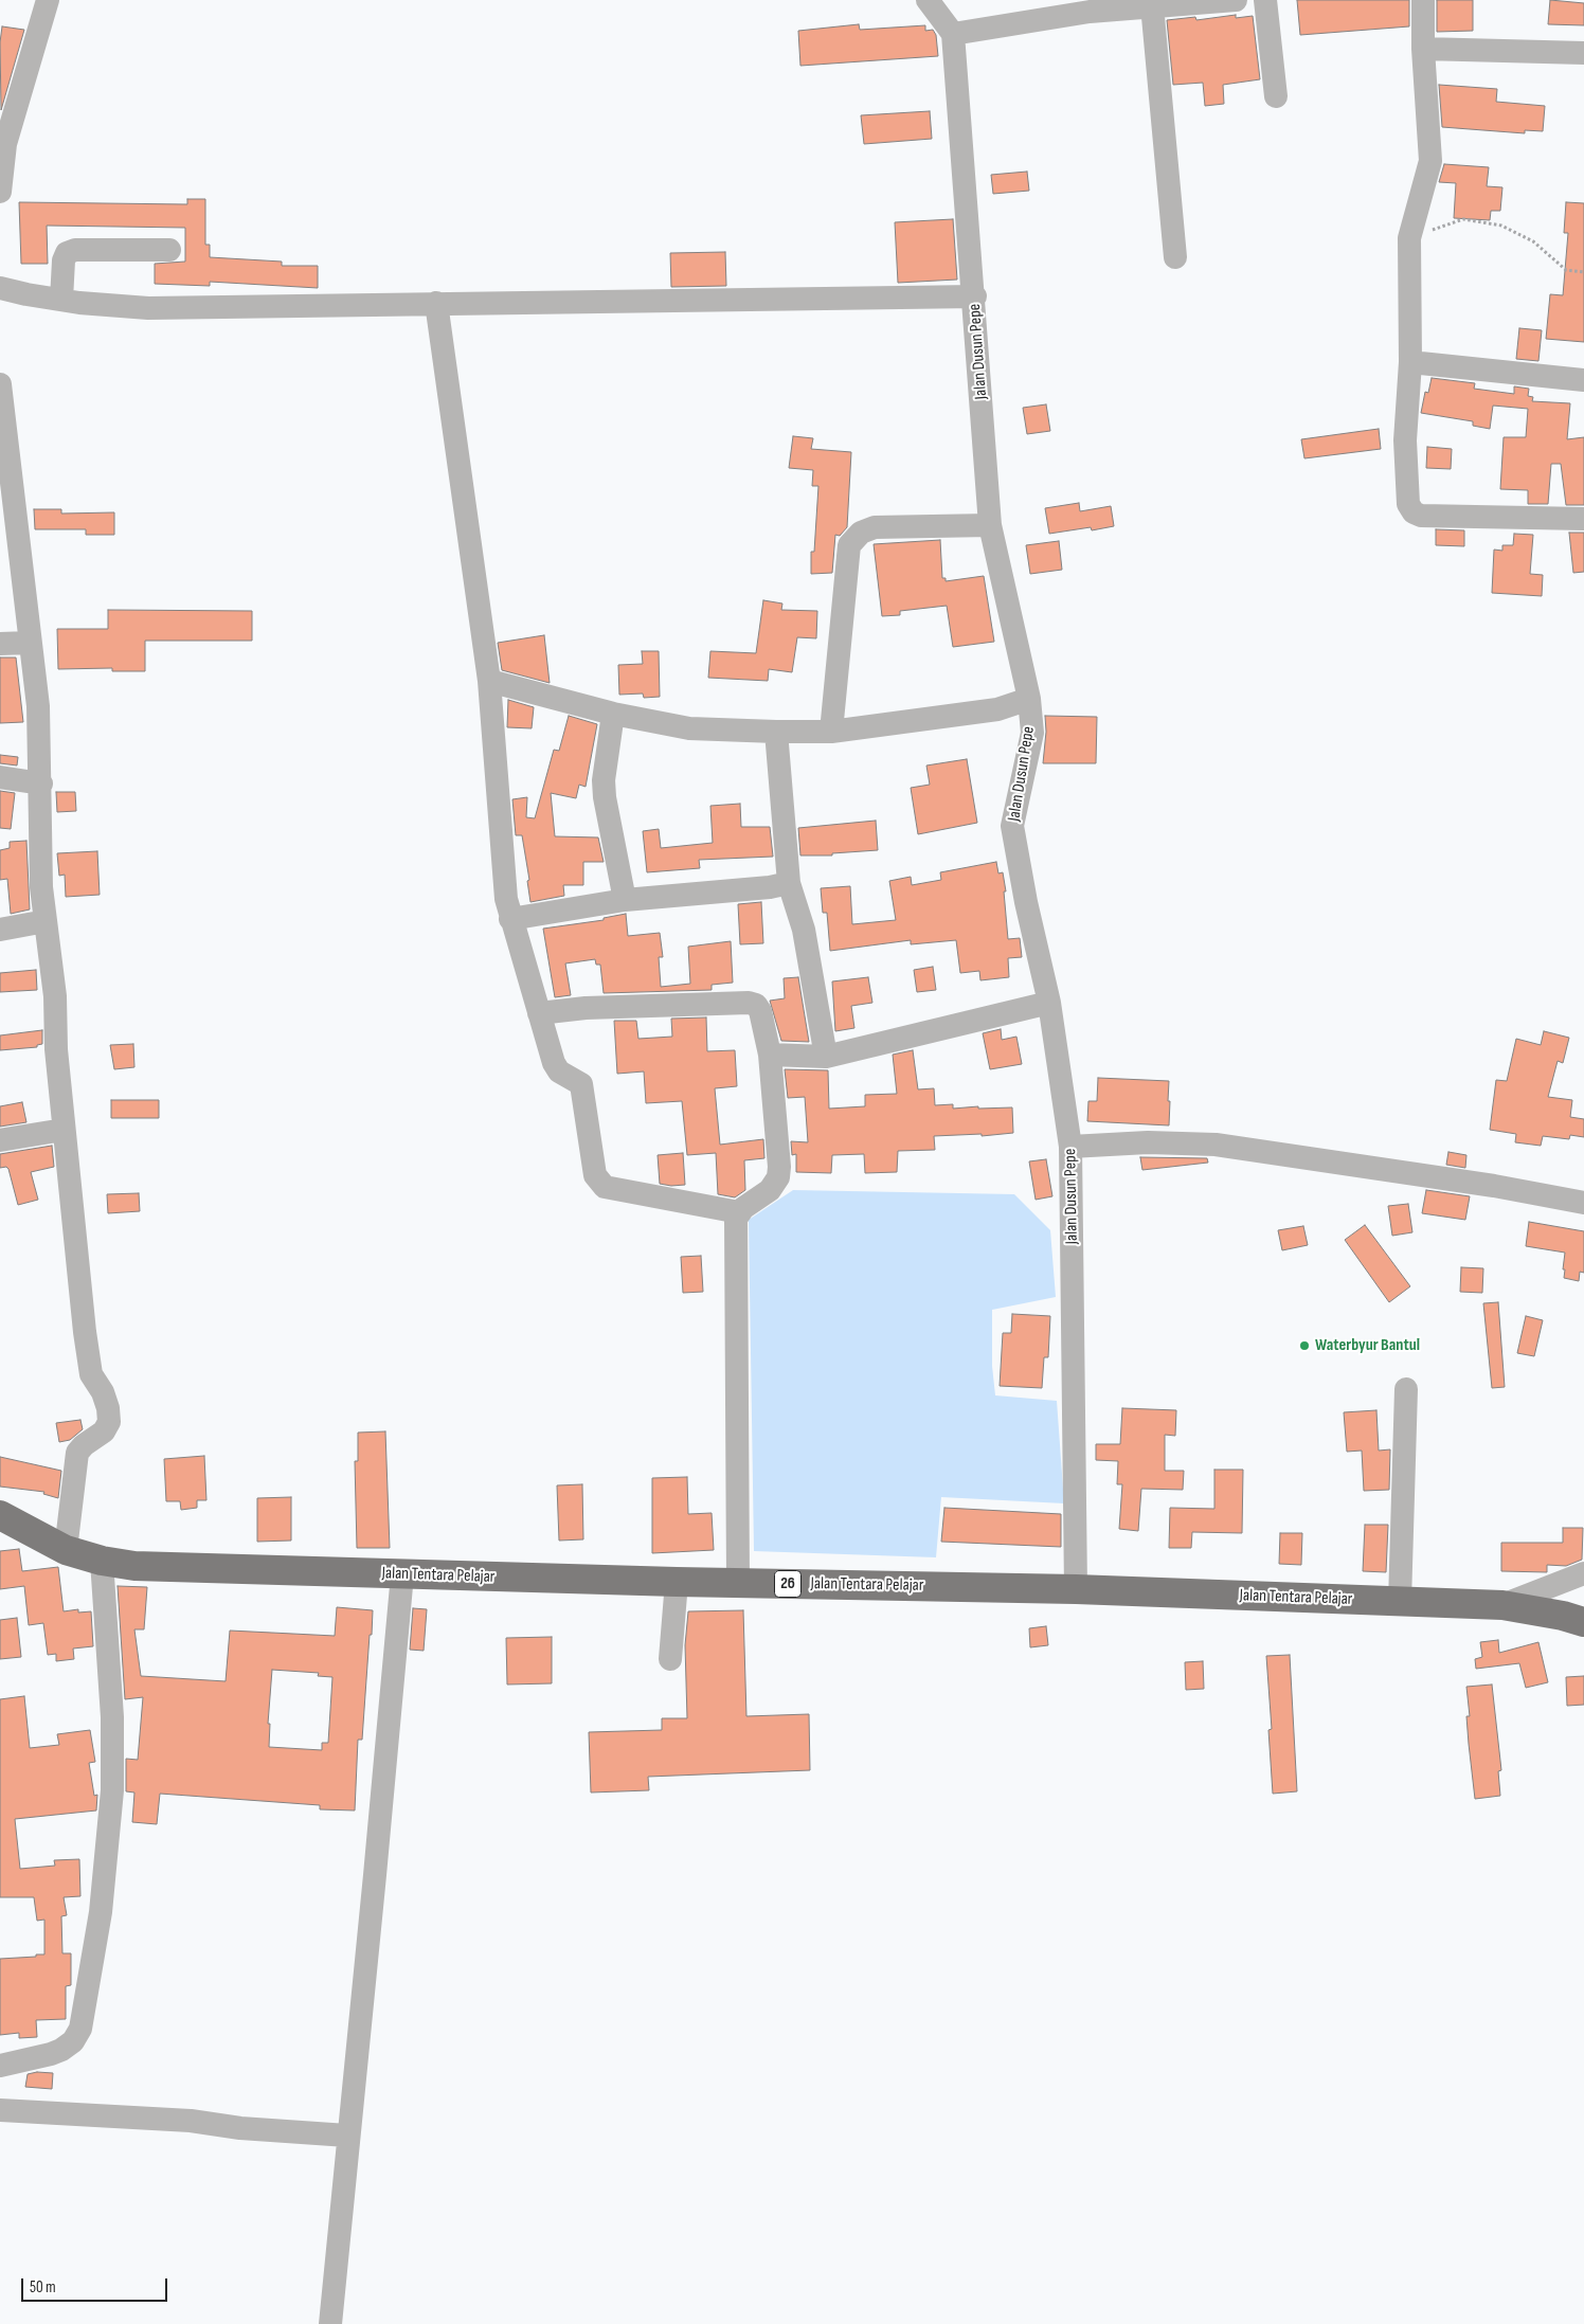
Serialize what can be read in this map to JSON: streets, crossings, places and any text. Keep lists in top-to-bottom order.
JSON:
{
  "streets": {
    "main road": ["Jalan Tentara Pelajar", "26"],
    "street": ["Jalan Dusun Pepe"]
  },
  "crossings": [
    ["Jalan Dusun Pepe", "Jalan Tentara Pelajar"]
  ],
  "places": ["Waterbyur Bantul"],
  "scale_bar": "50 m"
}
